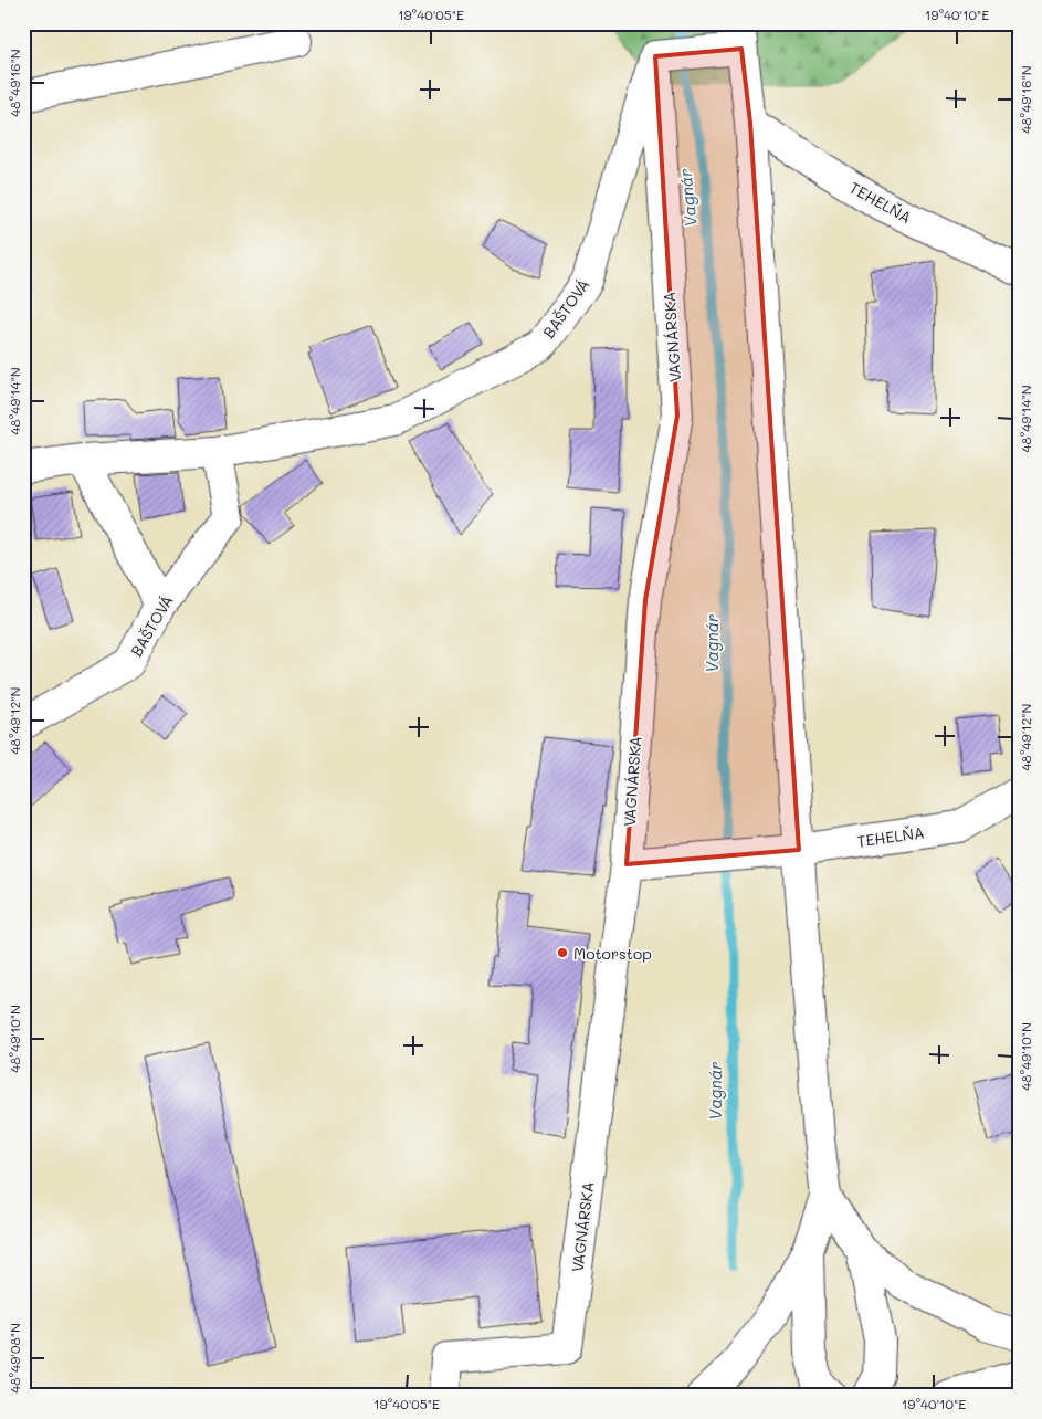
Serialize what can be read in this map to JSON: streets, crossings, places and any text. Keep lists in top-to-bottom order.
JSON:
{
  "streets": {
    "street": ["TEHELŇA", "BAŠTOVÁ", "VAGNÁRSKA"]
  },
  "crossings": [
    ["TEHELŇA", "VAGNÁRSKA"],
    ["BAŠTOVÁ", "VAGNÁRSKA"]
  ],
  "water": ["Vagnár"],
  "places": ["Motorstop"],
  "coordinates": [
    "19°40'05\"E",
    "19°40'10\"E",
    "48°49'16\"N",
    "48°49'14\"N",
    "48°49'12\"N",
    "48°49'10\"N",
    "48°49'08\"N"
  ]
}
